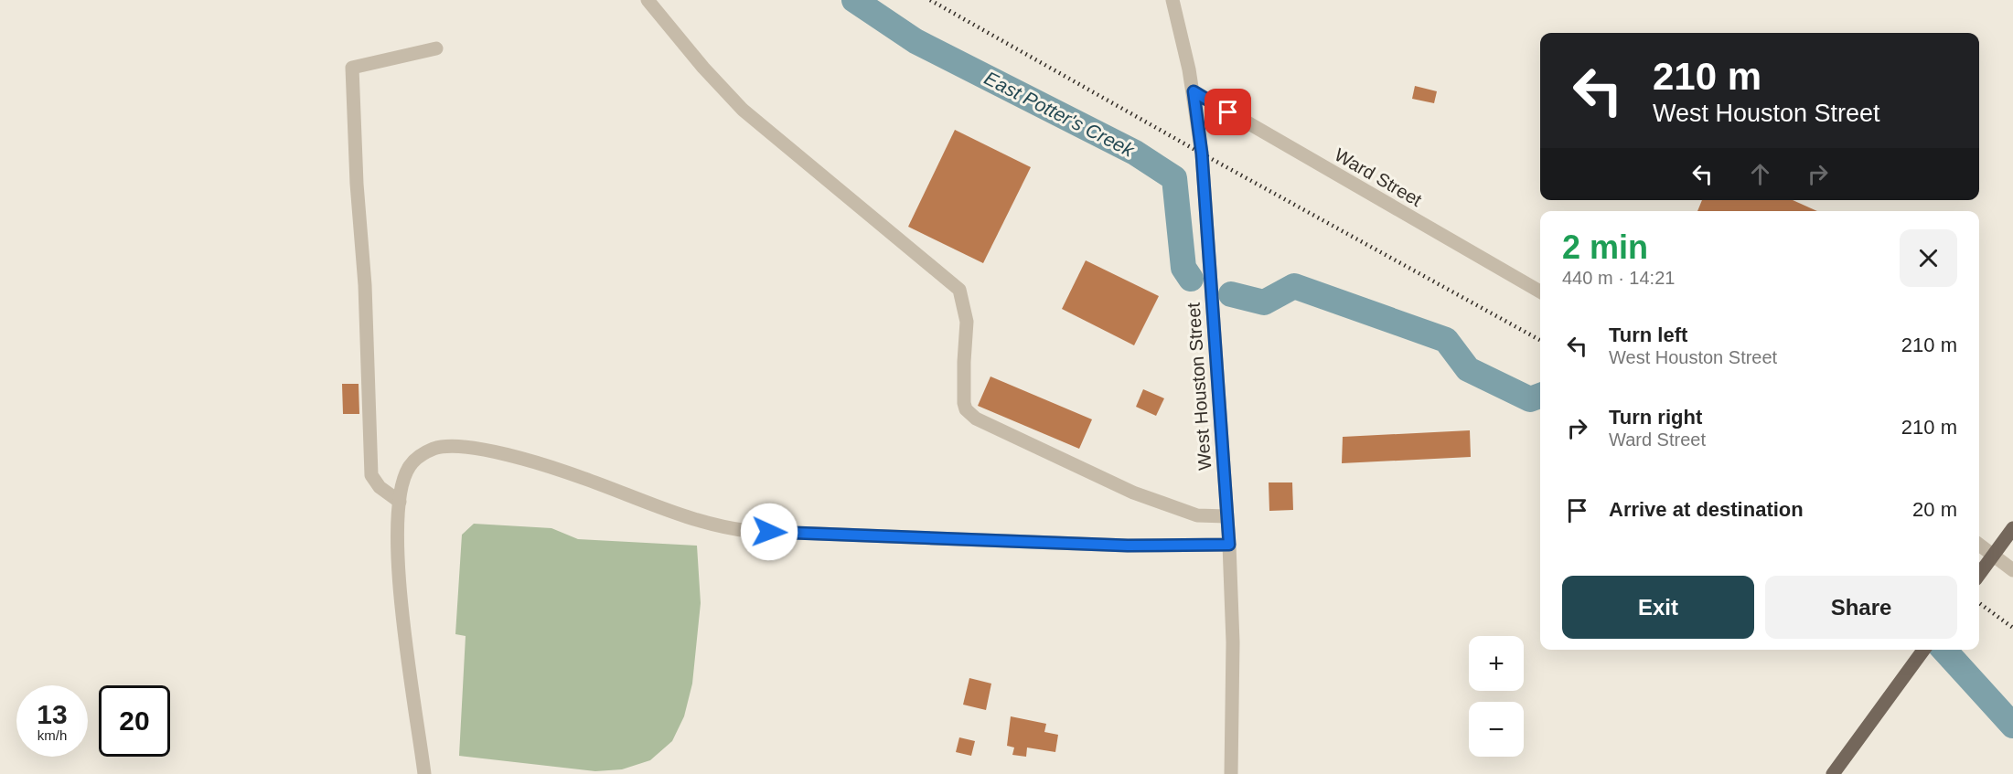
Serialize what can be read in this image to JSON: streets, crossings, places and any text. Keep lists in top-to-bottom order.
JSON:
{
  "streets": {
    "street": ["Ward Street", "West Houston Street"]
  },
  "crossings": [
    ["Ward Street", "West Houston Street"]
  ],
  "water": ["East Potter's Creek"],
  "page": {
    "turn": ["210 m", "West Houston Street"],
    "heading": ["2 min", "440 m · 14:21"],
    "list": [
      {
        "name": "Turn left",
        "note": "West Houston Street",
        "value": "210 m"
      },
      {
        "name": "Turn right",
        "note": "Ward Street",
        "value": "210 m"
      },
      {
        "name": "Arrive at destination",
        "value": "20 m"
      }
    ],
    "buttons": ["Exit", "Share"],
    "map_buttons": ["+", "−"],
    "speed": "13 km/h",
    "limit": "20"
  }
}
